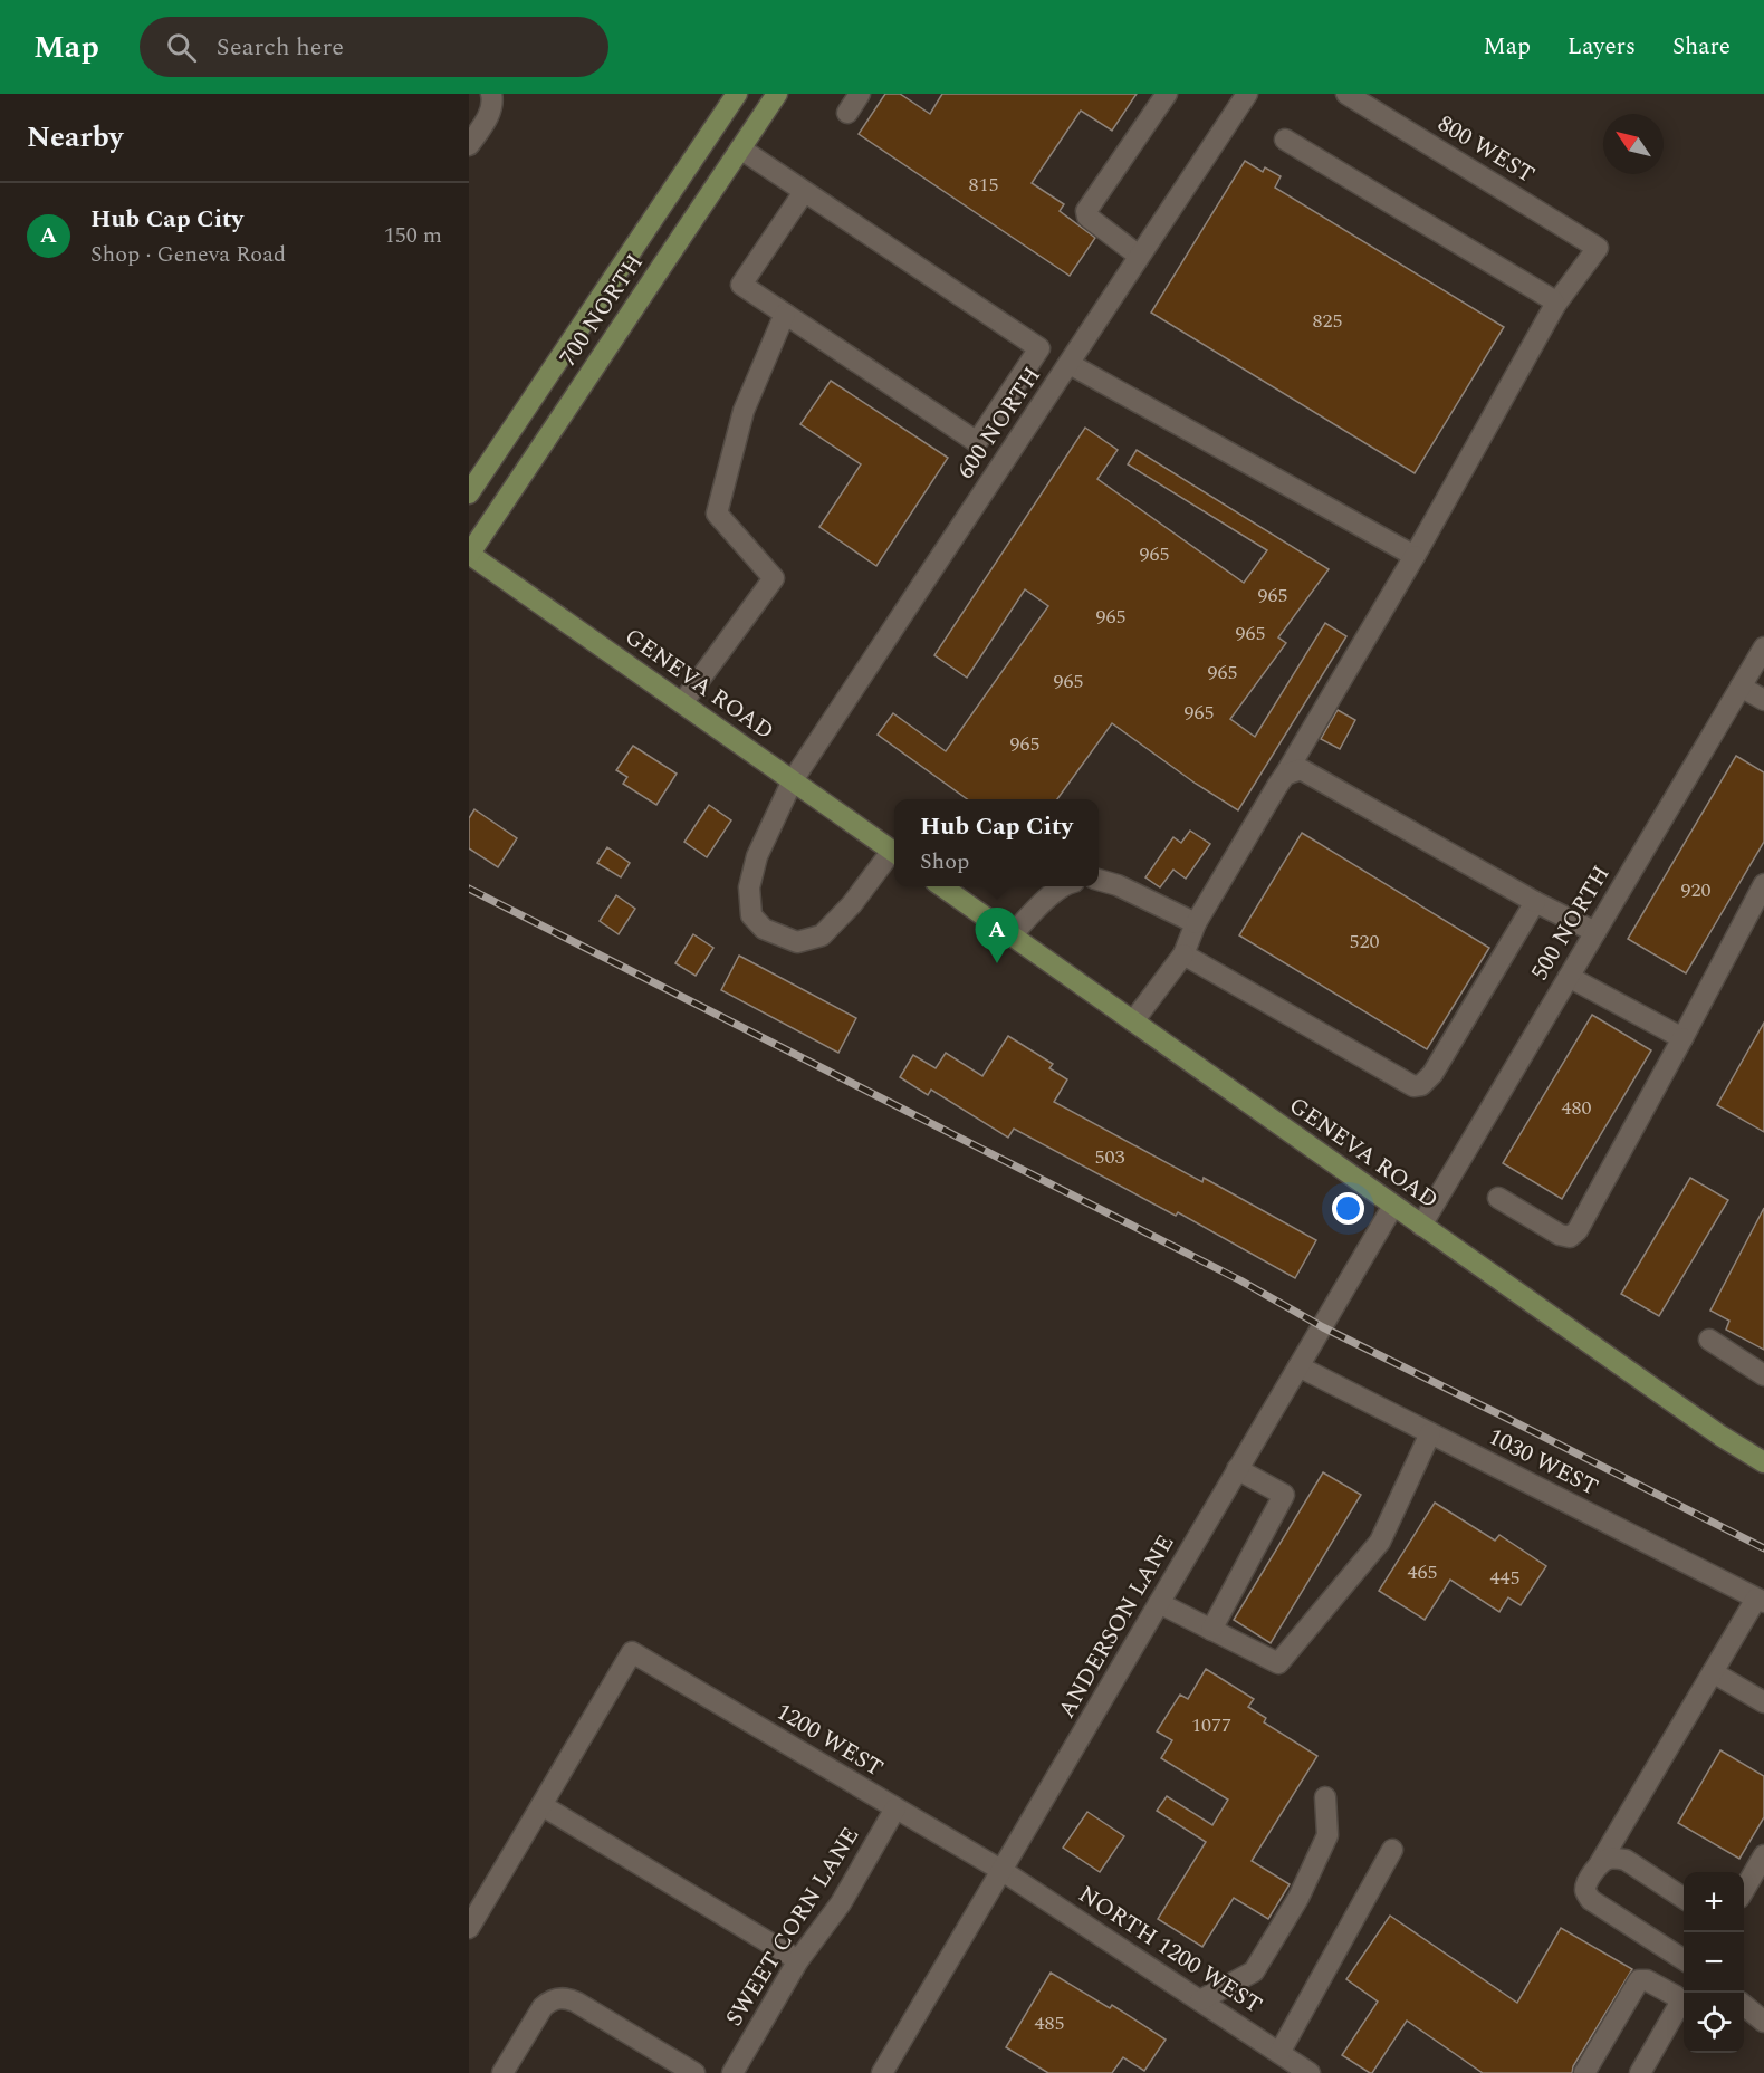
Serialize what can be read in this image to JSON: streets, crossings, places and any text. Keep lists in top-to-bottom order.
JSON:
{
  "streets": {
    "main road": ["700 NORTH", "GENEVA ROAD"],
    "street": [
      "800 WEST",
      "600 NORTH",
      "500 NORTH",
      "1030 WEST",
      "ANDERSON LANE",
      "1200 WEST",
      "SWEET CORN LANE",
      "NORTH 1200 WEST"
    ]
  },
  "crossings": [
    ["700 NORTH", "GENEVA ROAD"],
    ["600 NORTH", "GENEVA ROAD"],
    ["GENEVA ROAD", "500 NORTH"],
    ["GENEVA ROAD", "ANDERSON LANE"],
    ["1030 WEST", "ANDERSON LANE"],
    ["ANDERSON LANE", "1200 WEST"],
    ["ANDERSON LANE", "NORTH 1200 WEST"],
    ["1200 WEST", "SWEET CORN LANE"],
    ["1200 WEST", "NORTH 1200 WEST"]
  ],
  "house_numbers": [
    "815",
    "825",
    "965",
    "965",
    "965",
    "965",
    "965",
    "965",
    "965",
    "965",
    "920",
    "520",
    "480",
    "503",
    "465",
    "445",
    "1077",
    "485"
  ],
  "north": "top left",
  "page": {
    "header": "Map",
    "search": "Search here",
    "nav": ["Map", "Layers", "Share"],
    "heading": "Nearby",
    "list": [
      {
        "mark": "A",
        "name": "Hub Cap City",
        "note": "Shop · Geneva Road",
        "value": "150 m"
      }
    ],
    "popup": ["Hub Cap City", "Shop"],
    "pins": "A",
    "map_buttons": ["+", "−"]
  }
}
